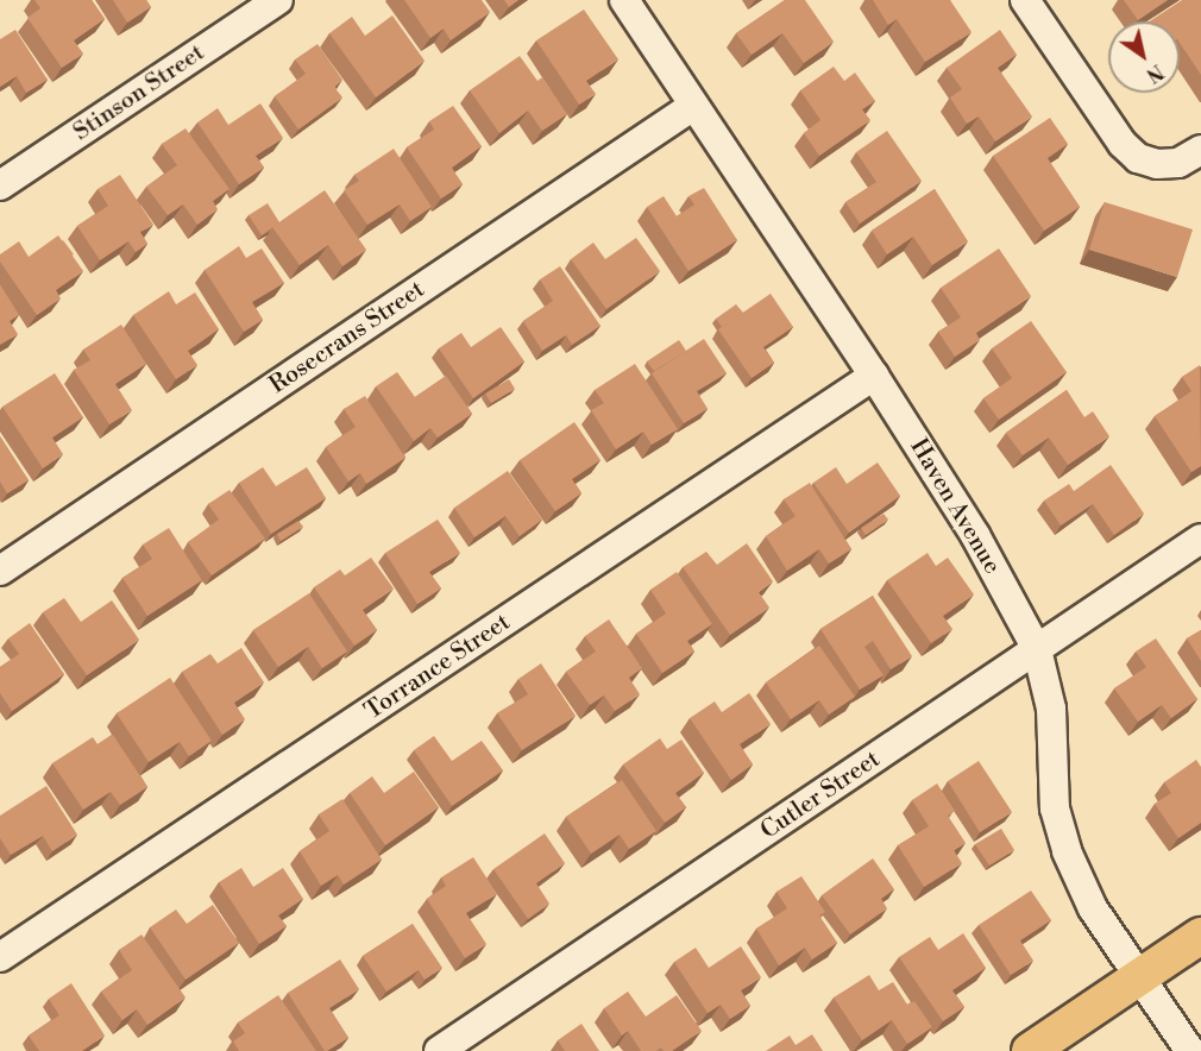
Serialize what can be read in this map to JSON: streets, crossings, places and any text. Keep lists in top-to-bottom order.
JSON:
{
  "streets": {
    "street": [
      "Stinson Street",
      "Rosecrans Street",
      "Haven Avenue",
      "Torrance Street",
      "Cutler Street"
    ]
  },
  "crossings": [
    ["Rosecrans Street", "Haven Avenue"],
    ["Haven Avenue", "Torrance Street"],
    ["Haven Avenue", "Cutler Street"]
  ],
  "north": "bottom right"
}
